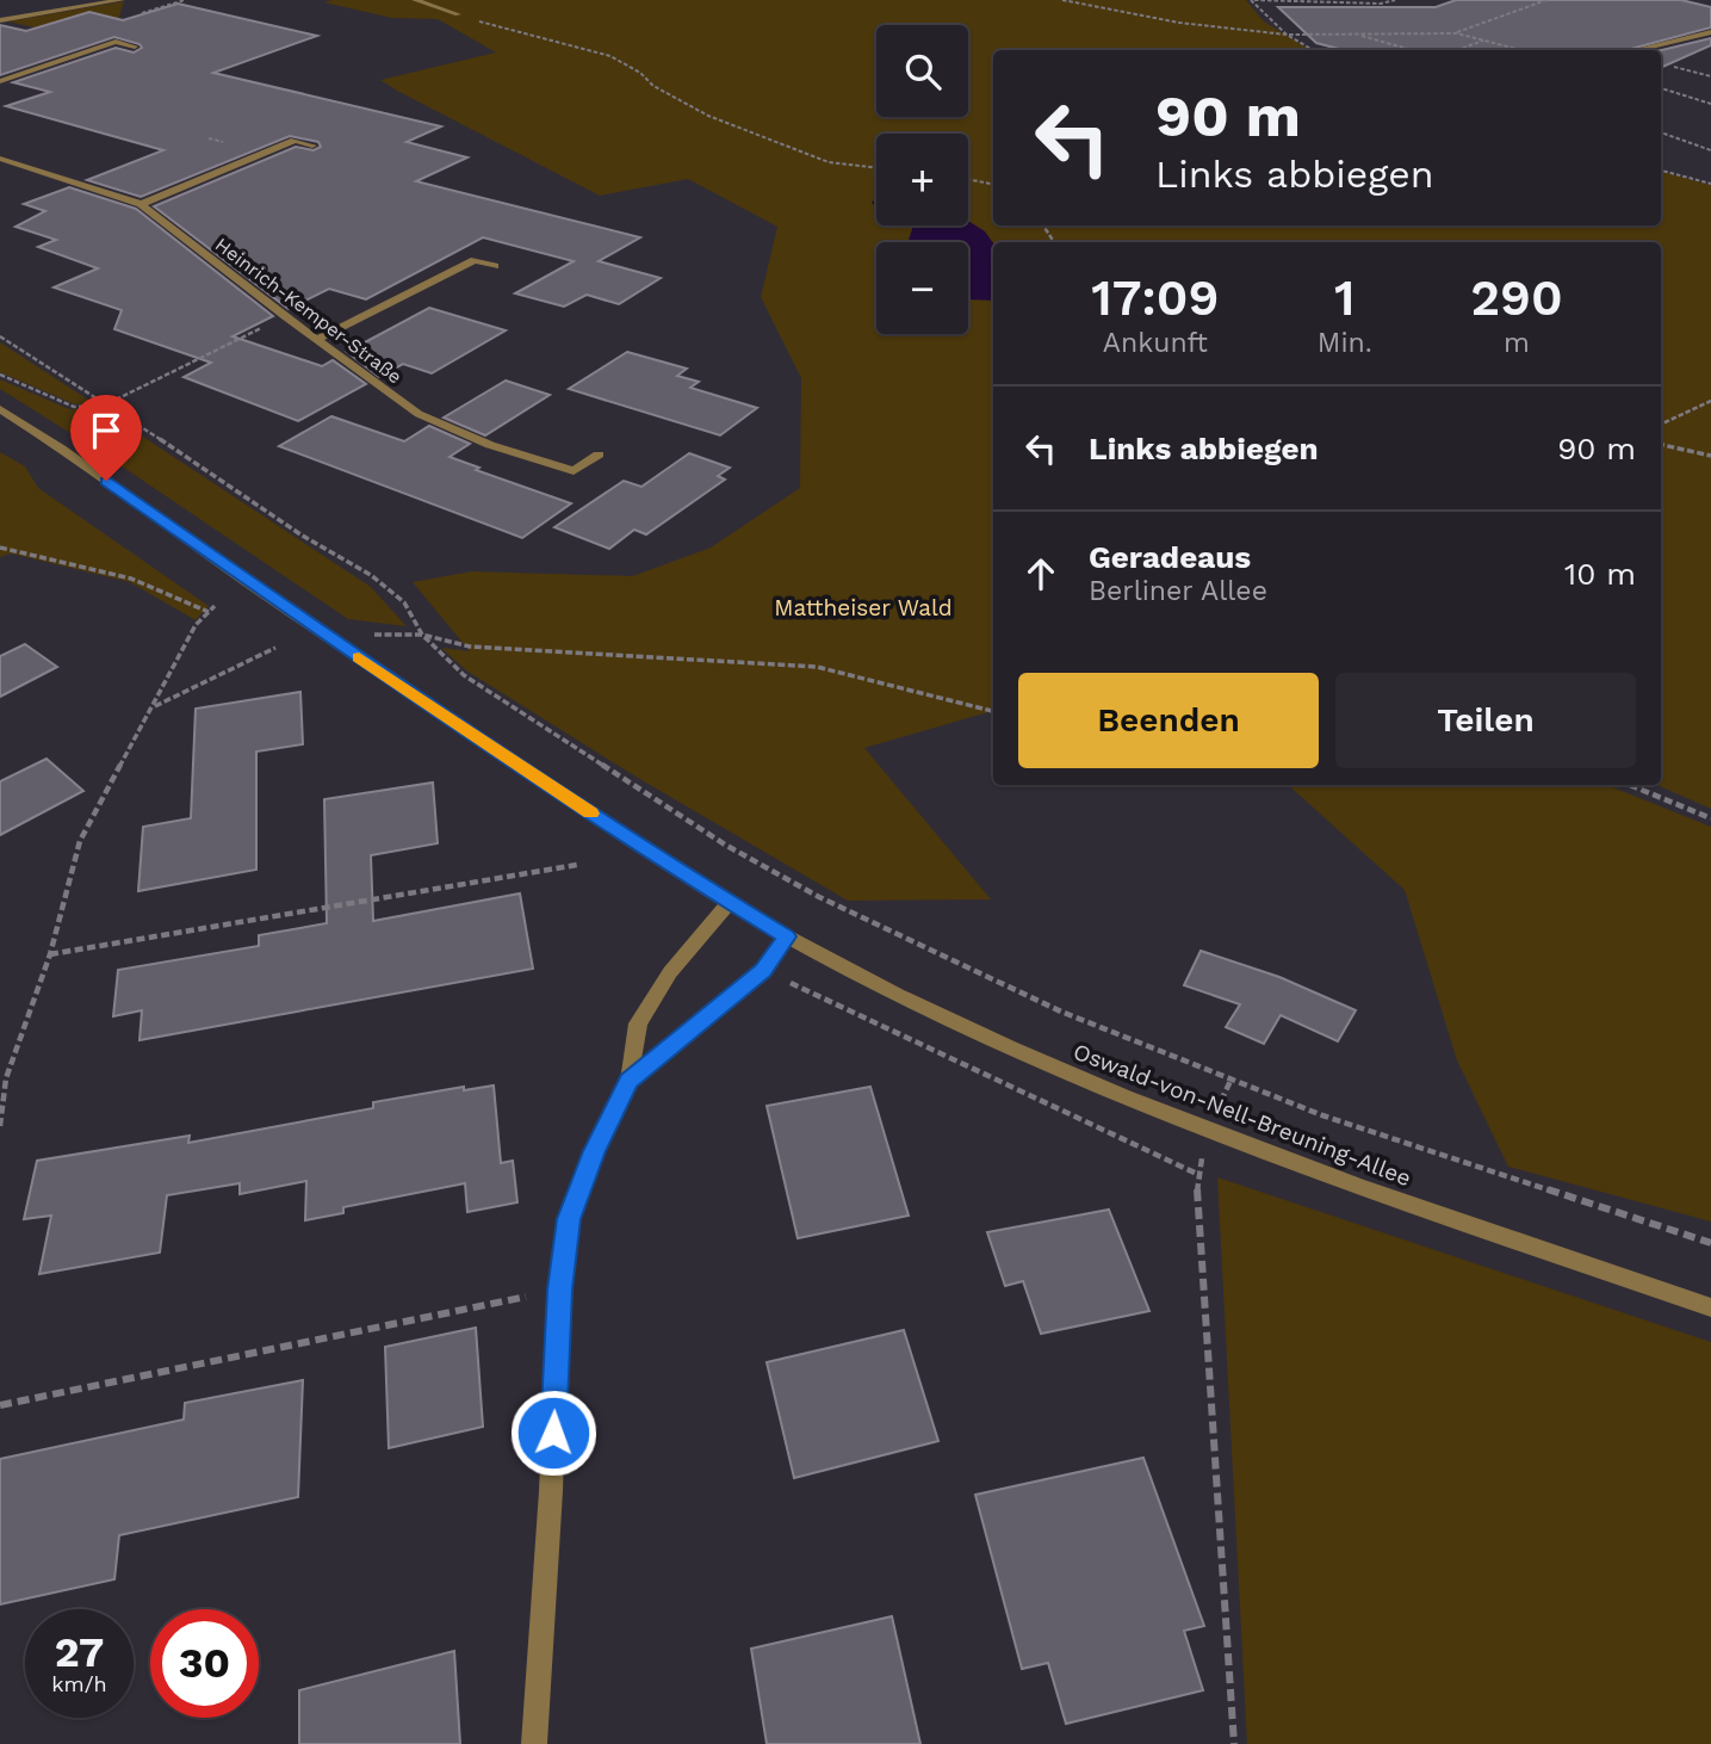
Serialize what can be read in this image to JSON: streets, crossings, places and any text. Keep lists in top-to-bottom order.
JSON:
{
  "streets": {
    "street": ["Heinrich-Kemper-Straße", "Oswald-von-Nell-Breuning-Allee"]
  },
  "parks": ["Mattheiser Wald"],
  "page": {
    "map_buttons": ["+", "−"],
    "turn": ["90 m", "Links abbiegen"],
    "eta": [
      "17:09",
      "Ankunft",
      "1",
      "Min.",
      "290",
      "m"
    ],
    "list": [
      {
        "name": "Links abbiegen",
        "value": "90 m"
      },
      {
        "name": "Geradeaus",
        "note": "Berliner Allee",
        "value": "10 m"
      }
    ],
    "buttons": ["Beenden", "Teilen"],
    "speed": "27 km/h",
    "limit": "30"
  }
}
